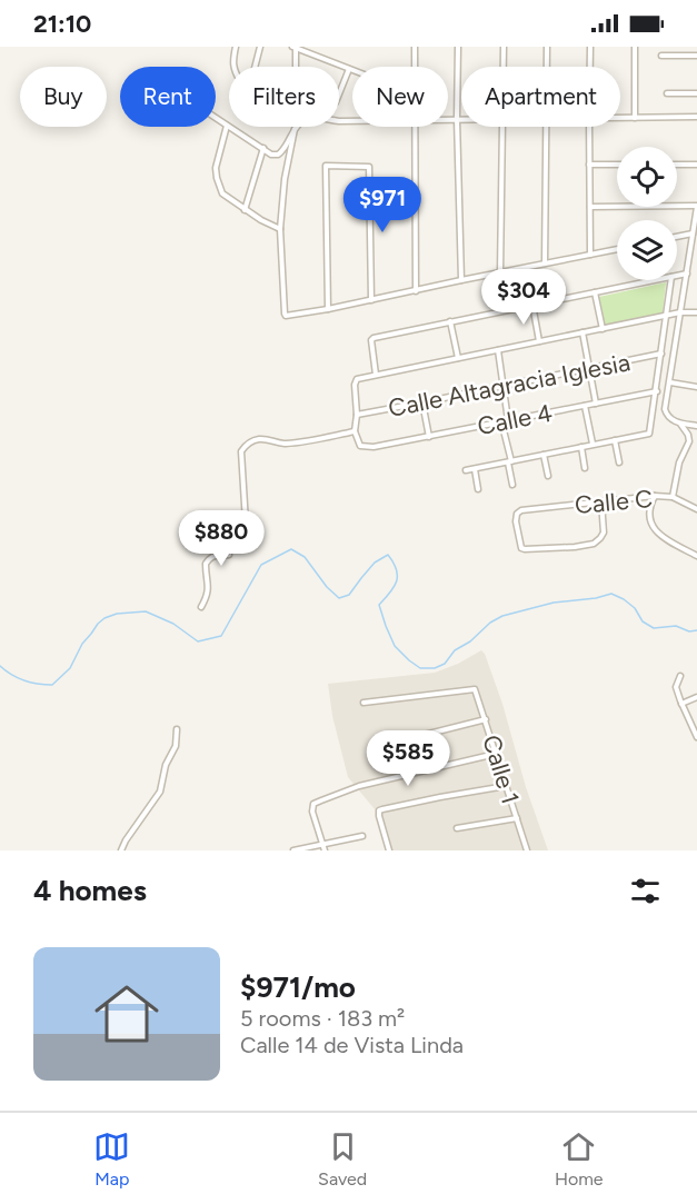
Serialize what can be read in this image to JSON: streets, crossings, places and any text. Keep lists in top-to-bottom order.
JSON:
{
  "streets": {
    "street": [
      "Calle Altagracia Iglesia",
      "Calle 4",
      "Calle C",
      "Calle 1"
    ]
  },
  "page": {
    "status": "21:10",
    "chip": [
      "Buy",
      "Rent",
      "Filters",
      "New",
      "Apartment"
    ],
    "price": [
      "$971",
      "$304",
      "$880",
      "$585"
    ],
    "heading": "4 homes",
    "list": [
      {
        "name": "$971/mo",
        "note": "5 rooms · 183 m² · Calle 14 de Vista Linda"
      }
    ],
    "tabs": ["Map", "Saved", "Home"]
  }
}
